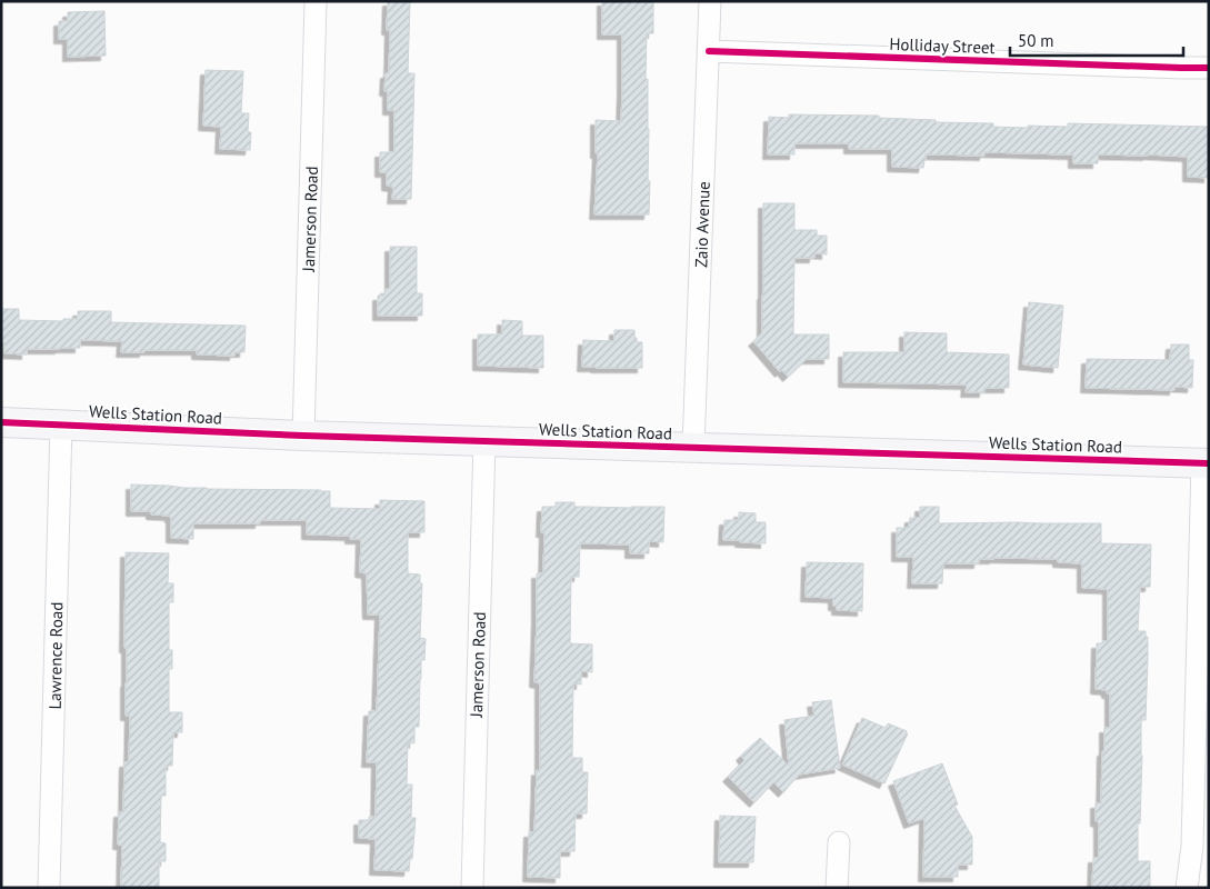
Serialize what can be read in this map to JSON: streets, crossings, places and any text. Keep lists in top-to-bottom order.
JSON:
{
  "streets": {
    "street": [
      "Holliday Street",
      "Jamerson Road",
      "Zaio Avenue",
      "Wells Station Road",
      "Lawrence Road"
    ]
  },
  "crossings": [
    ["Holliday Street", "Zaio Avenue"],
    ["Jamerson Road", "Wells Station Road"],
    ["Zaio Avenue", "Wells Station Road"],
    ["Wells Station Road", "Lawrence Road"]
  ],
  "scale_bar": "50 m"
}
